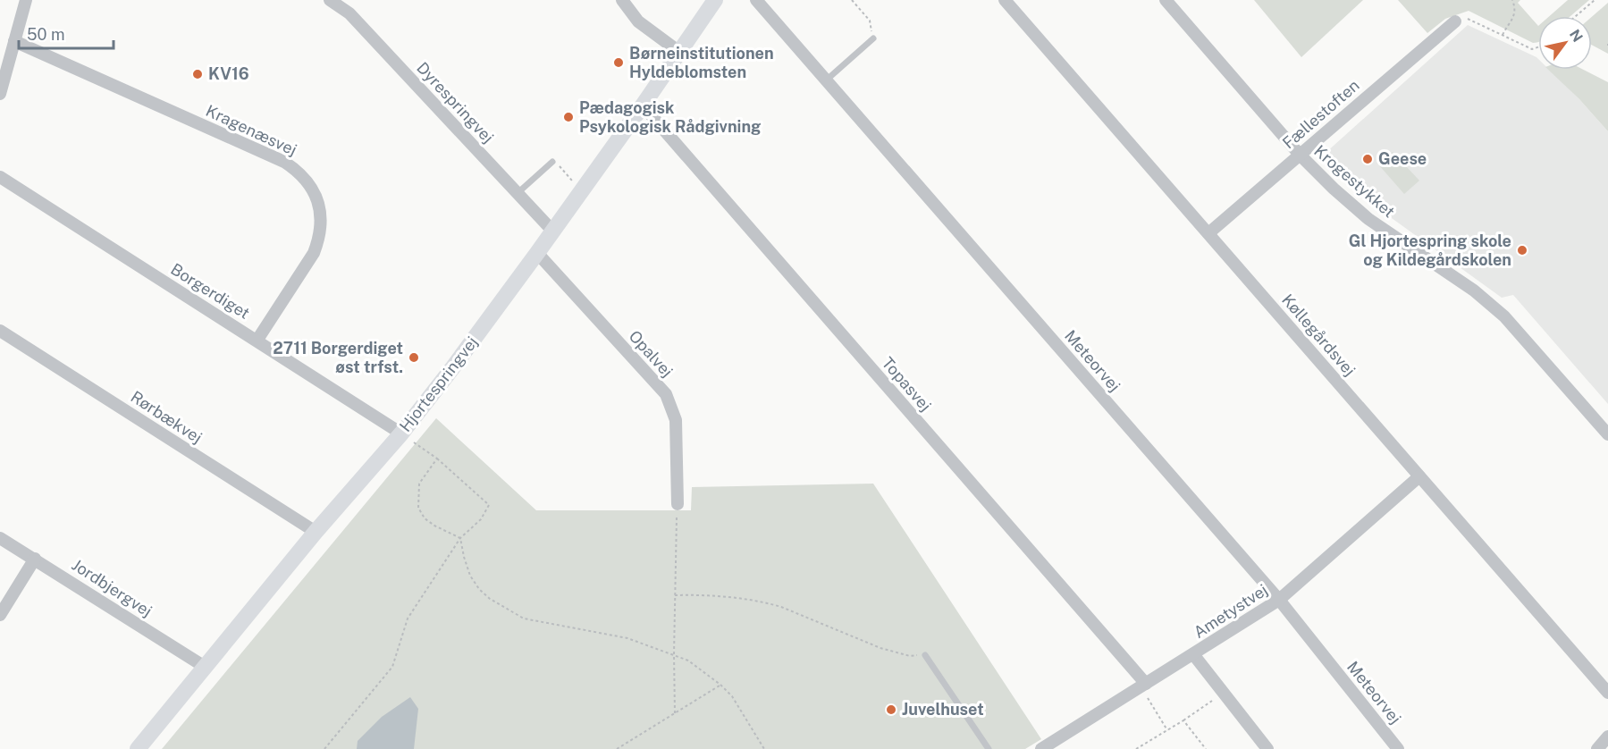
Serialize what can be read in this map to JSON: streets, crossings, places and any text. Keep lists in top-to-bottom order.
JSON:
{
  "streets": {
    "street": [
      "Dyrespringvej",
      "Fællestoften",
      "Kragenæsvej",
      "Krogestykket",
      "Borgerdiget",
      "Køllegårdsvej",
      "Opalvej",
      "Meteorvej",
      "Hjortespringvej",
      "Topasvej",
      "Rørbækvej",
      "Jordbjergvej",
      "Ametystvej"
    ]
  },
  "crossings": [
    ["Dyrespringvej", "Hjortespringvej"],
    ["Fællestoften", "Krogestykket"],
    ["Fællestoften", "Køllegårdsvej"],
    ["Kragenæsvej", "Borgerdiget"],
    ["Borgerdiget", "Hjortespringvej"],
    ["Køllegårdsvej", "Ametystvej"],
    ["Opalvej", "Hjortespringvej"],
    ["Meteorvej", "Ametystvej"],
    ["Hjortespringvej", "Topasvej"],
    ["Hjortespringvej", "Rørbækvej"],
    ["Hjortespringvej", "Jordbjergvej"],
    ["Topasvej", "Ametystvej"]
  ],
  "places": [
    "Børneinstitutionen Hyldeblomsten",
    "KV16",
    "Pædagogisk Psykologisk Rådgivning",
    "Geese",
    "Gl Hjortespring skole og Kildegårdskolen",
    "2711 Borgerdiget øst trfst.",
    "Juvelhuset"
  ],
  "scale_bar": "50 m",
  "north": "top right"
}
